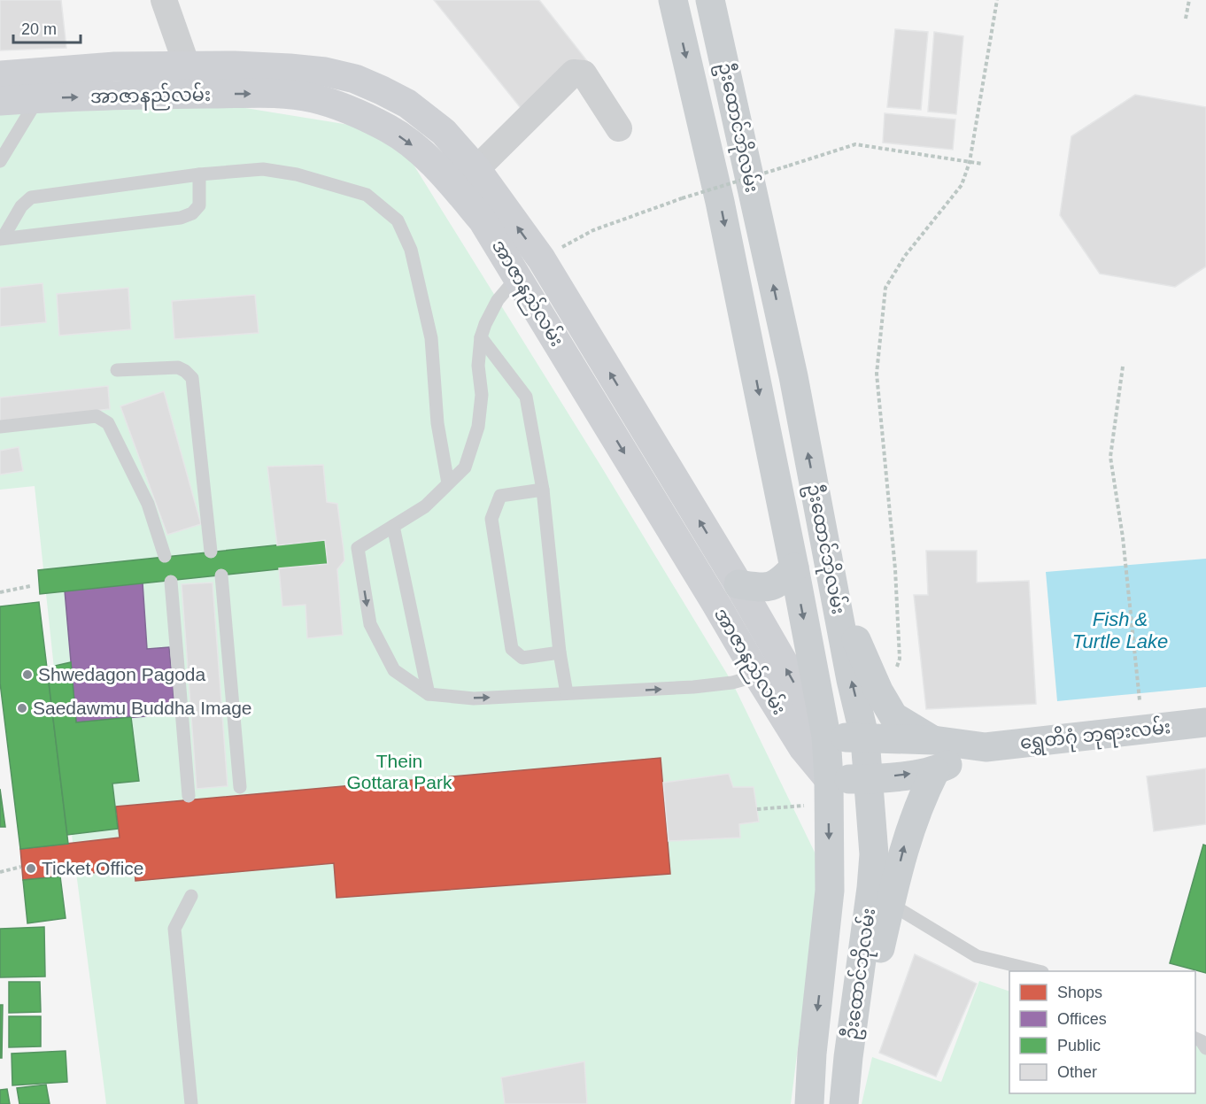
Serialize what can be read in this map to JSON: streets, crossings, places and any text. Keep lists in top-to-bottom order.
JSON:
{
  "streets": {
    "main road": ["အာဇာနည်လမ်း", "ဦးထောင်ဘိုလမ်း", "ရွှေတိဂုံ ဘုရားလမ်း"]
  },
  "crossings": [
    ["အာဇာနည်လမ်း", "ဦးထောင်ဘိုလမ်း"],
    ["အာဇာနည်လမ်း", "ရွှေတိဂုံ ဘုရားလမ်း"],
    ["ဦးထောင်ဘိုလမ်း", "ရွှေတိဂုံ ဘုရားလမ်း"]
  ],
  "water": ["Fish & Turtle Lake"],
  "parks": ["Thein Gottara Park"],
  "places": ["Shwedagon Pagoda", "Saedawmu Buddha Image", "Ticket Office"],
  "legend": [
    "Shops",
    "Offices",
    "Public",
    "Other"
  ],
  "scale_bar": "20 m"
}
